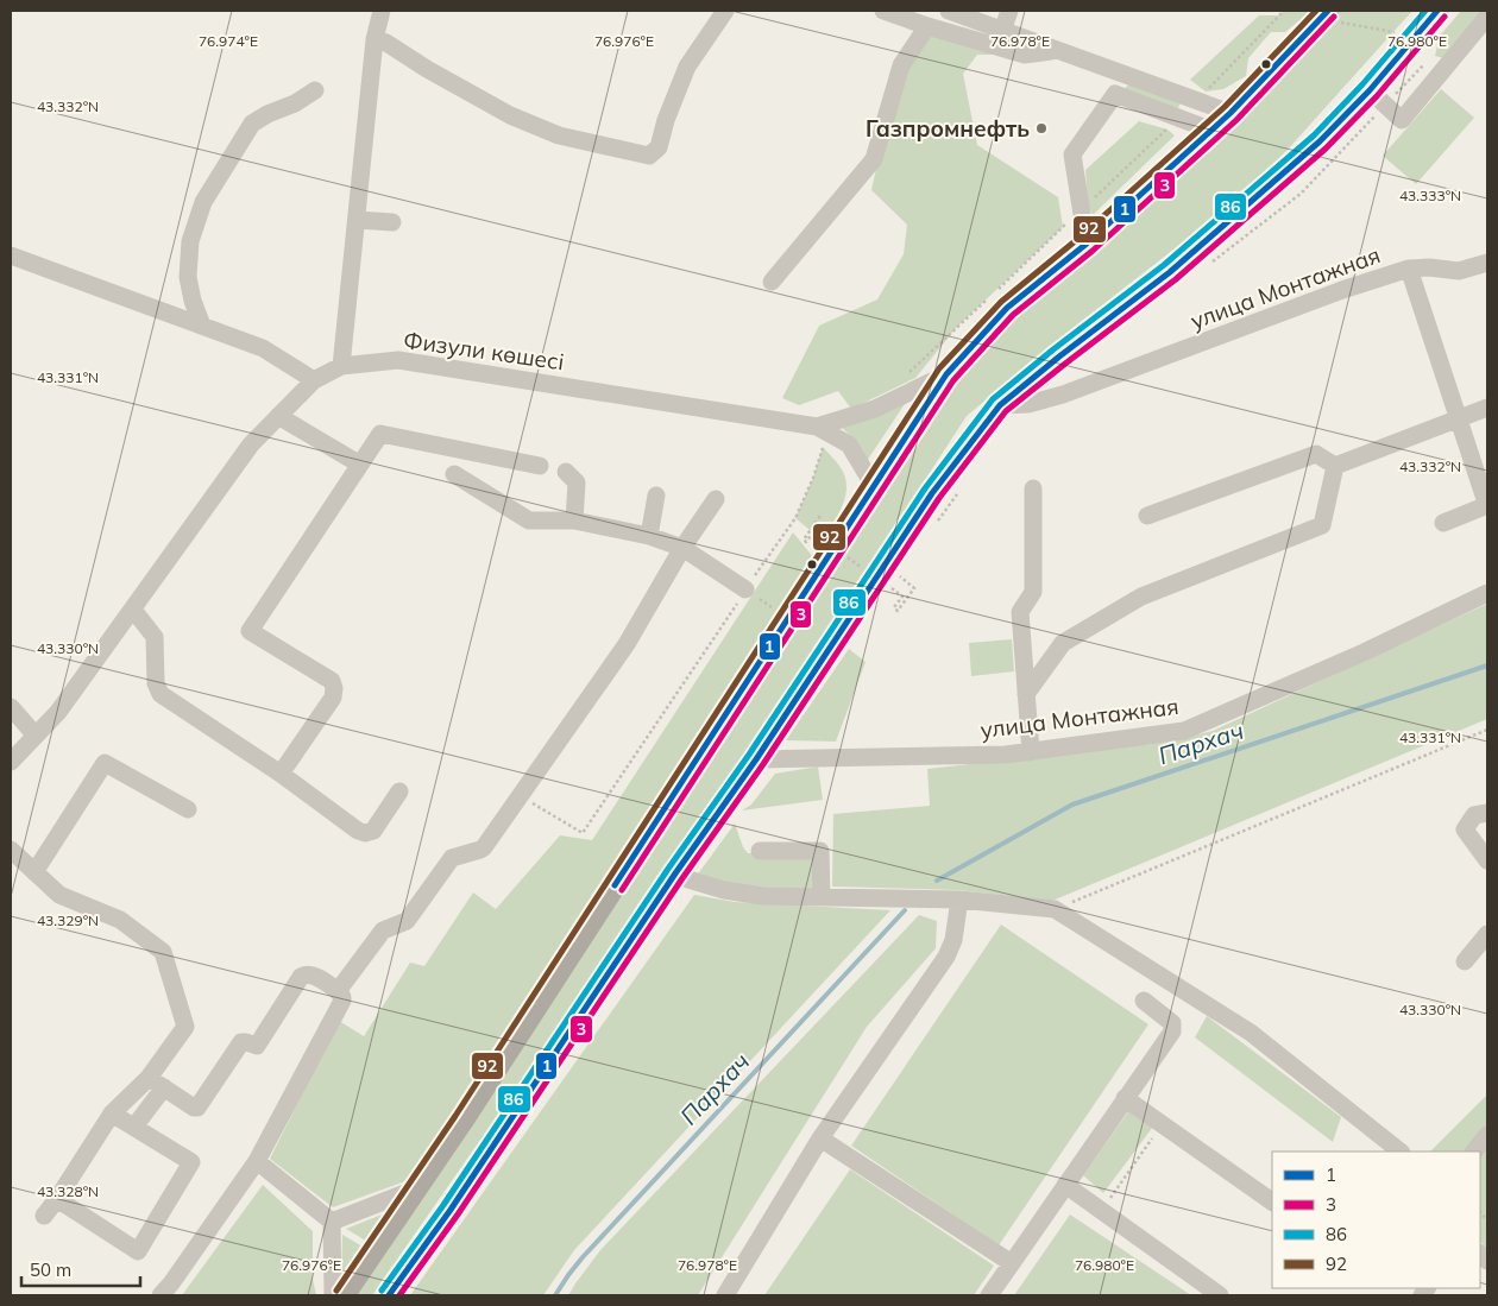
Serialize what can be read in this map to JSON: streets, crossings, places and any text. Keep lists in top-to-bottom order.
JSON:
{
  "streets": {
    "street": ["улица Монтажная", "Физули көшесі"]
  },
  "water": ["Пархач"],
  "places": ["Газпромнефть"],
  "lines": [
    "transit line 1",
    "transit line 86",
    "transit line 92",
    "transit line 3"
  ],
  "legend": [
    "1",
    "3",
    "86",
    "92"
  ],
  "scale_bar": "50 m",
  "coordinates": [
    "76.974°E",
    "76.976°E",
    "76.978°E",
    "76.980°E",
    "43.332°N",
    "43.333°N",
    "43.331°N",
    "43.330°N",
    "43.329°N",
    "43.328°N"
  ]
}
